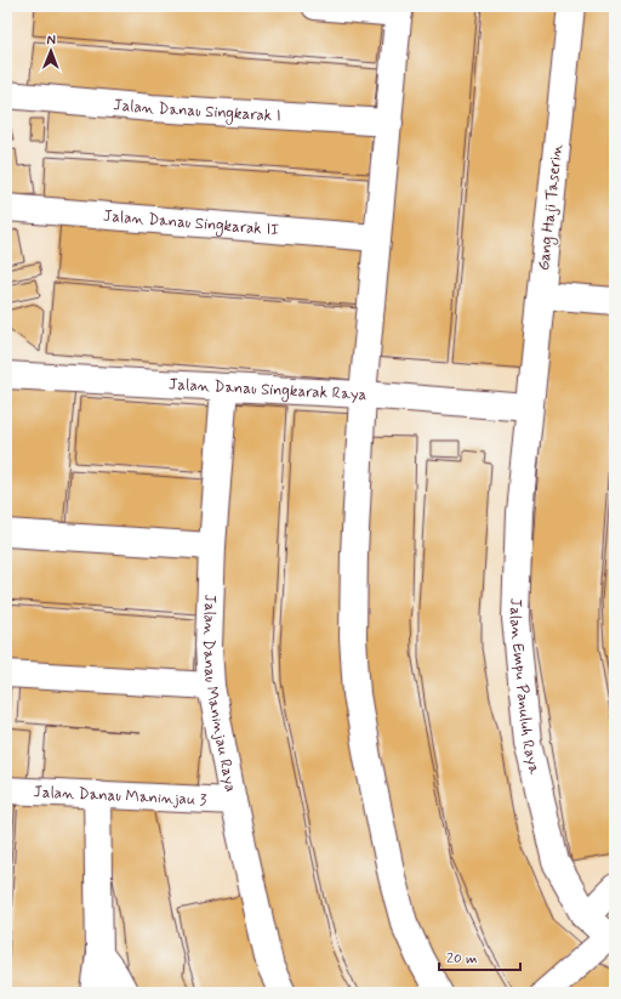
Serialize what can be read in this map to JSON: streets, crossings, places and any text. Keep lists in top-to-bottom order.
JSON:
{
  "streets": {
    "street": [
      "Jalan Danau Singkarak I",
      "Gang Haji Taserin",
      "Jalan Danau Singkarak II",
      "Jalan Danau Singkarak Raya",
      "Jalan Empu Panuluh Raya",
      "Jalan Danau Maninjau Raya",
      "Jalan Danau Maninjau 3"
    ]
  },
  "crossings": [
    ["Gang Haji Taserin", "Jalan Danau Singkarak Raya"],
    ["Gang Haji Taserin", "Jalan Empu Panuluh Raya"],
    ["Jalan Danau Singkarak Raya", "Jalan Empu Panuluh Raya"],
    ["Jalan Danau Singkarak Raya", "Jalan Danau Maninjau Raya"],
    ["Jalan Danau Maninjau Raya", "Jalan Danau Maninjau 3"]
  ],
  "scale_bar": "20 m",
  "north": "top"
}
